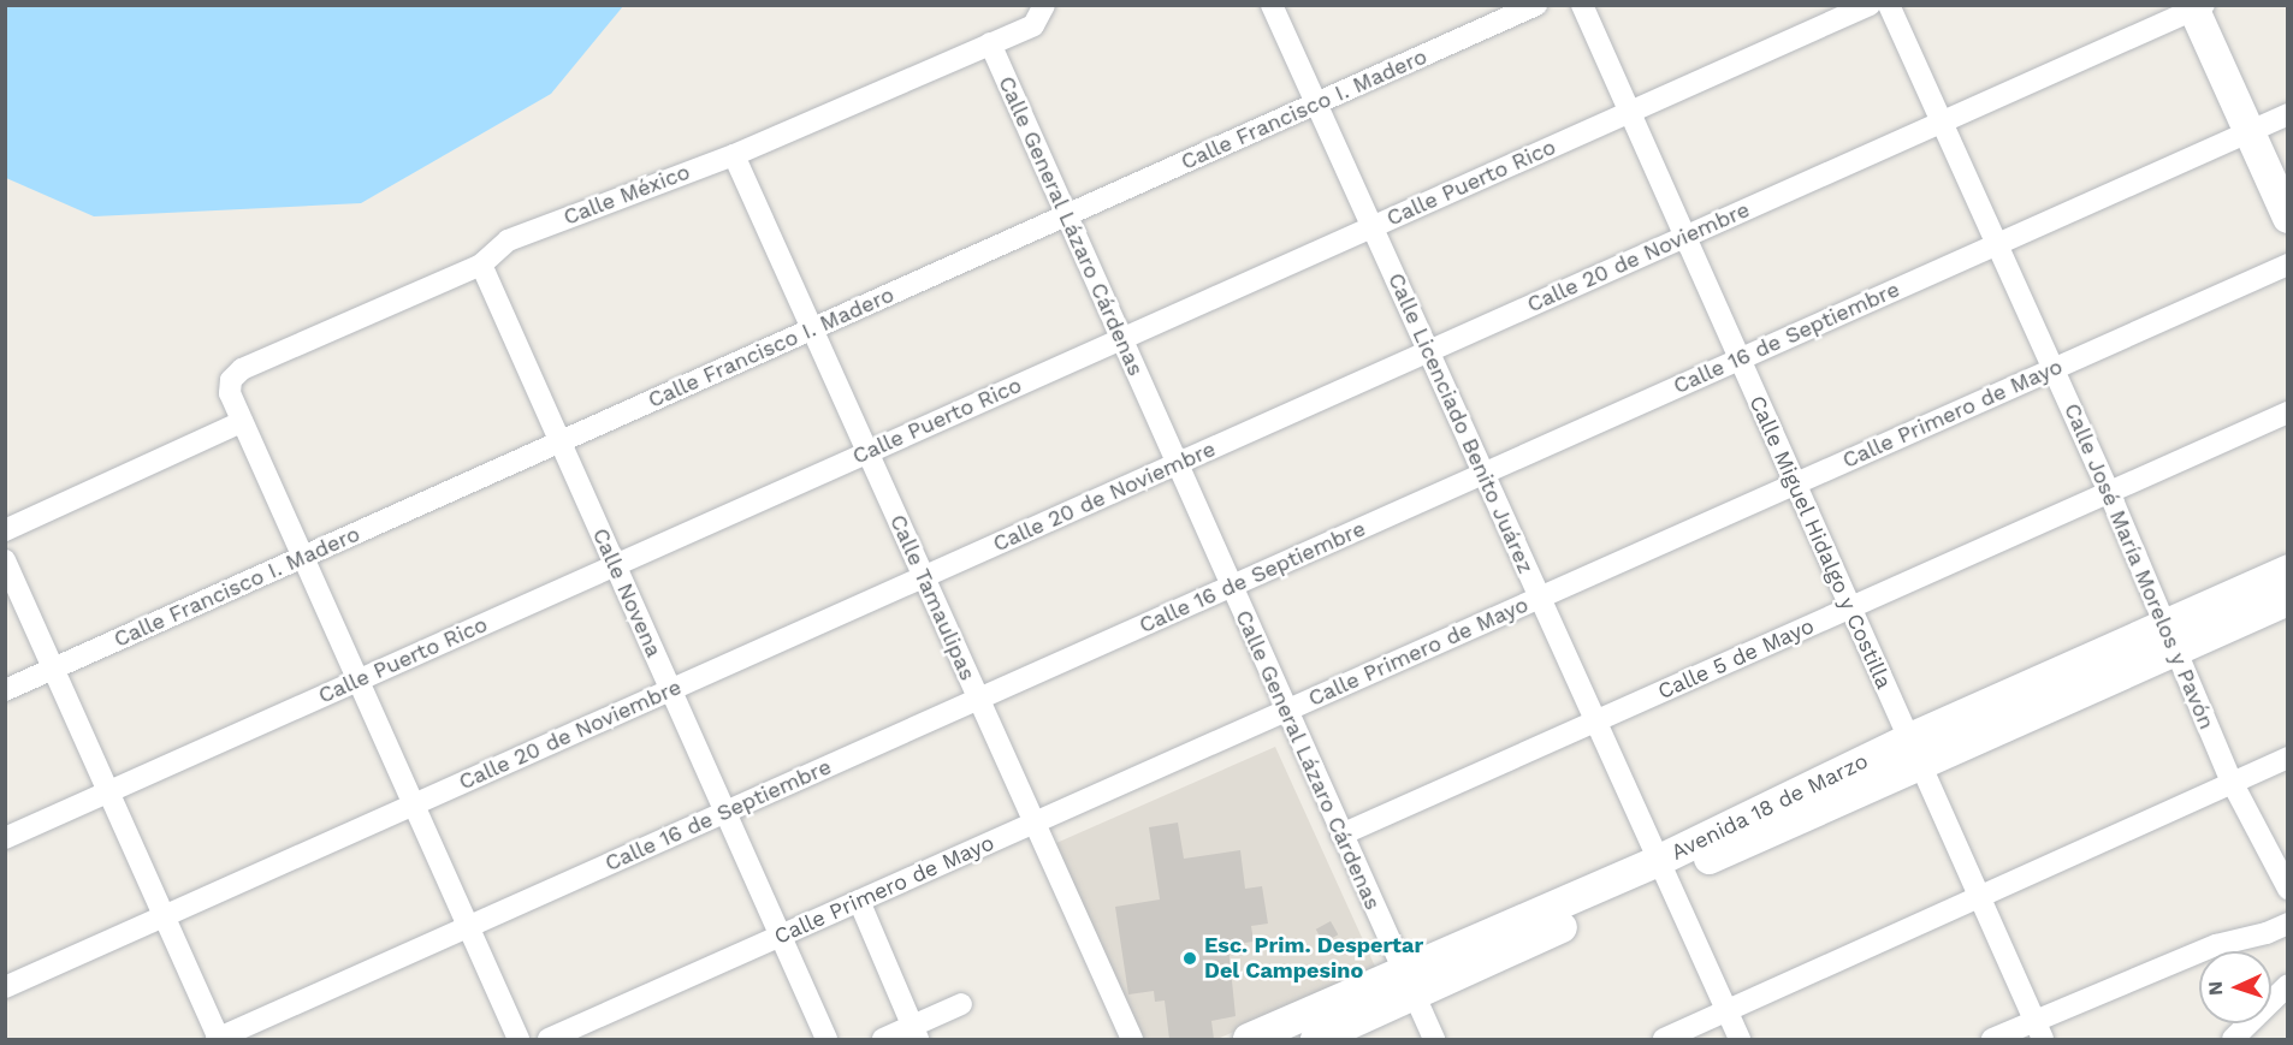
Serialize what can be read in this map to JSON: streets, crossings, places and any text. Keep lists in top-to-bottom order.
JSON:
{
  "streets": {
    "street": [
      "Calle Francisco I. Madero",
      "Calle Puerto Rico",
      "Calle México",
      "Calle General Lázaro Cárdenas",
      "Calle 20 de Noviembre",
      "Calle 16 de Septiembre",
      "Calle Primero de Mayo",
      "Calle Licenciado Benito Juárez",
      "Calle Miguel Hidalgo y Costilla",
      "Calle José María Morelos y Pavón",
      "Calle Novena",
      "Calle Tamaulipas",
      "Calle 5 de Mayo",
      "Avenida 18 de Marzo"
    ]
  },
  "crossings": [
    ["Calle Francisco I. Madero", "Calle General Lázaro Cárdenas"],
    ["Calle Francisco I. Madero", "Calle Licenciado Benito Juárez"],
    ["Calle Francisco I. Madero", "Calle Novena"],
    ["Calle Francisco I. Madero", "Calle Tamaulipas"],
    ["Calle Puerto Rico", "Calle General Lázaro Cárdenas"],
    ["Calle Puerto Rico", "Calle Licenciado Benito Juárez"],
    ["Calle Puerto Rico", "Calle Miguel Hidalgo y Costilla"],
    ["Calle Puerto Rico", "Calle Novena"],
    ["Calle Puerto Rico", "Calle Tamaulipas"],
    ["Calle México", "Calle General Lázaro Cárdenas"],
    ["Calle México", "Calle Novena"],
    ["Calle México", "Calle Tamaulipas"],
    ["Calle General Lázaro Cárdenas", "Calle 20 de Noviembre"],
    ["Calle General Lázaro Cárdenas", "Calle 16 de Septiembre"],
    ["Calle General Lázaro Cárdenas", "Calle Primero de Mayo"],
    ["Calle General Lázaro Cárdenas", "Calle 5 de Mayo"],
    ["Calle General Lázaro Cárdenas", "Avenida 18 de Marzo"],
    ["Calle 20 de Noviembre", "Calle Licenciado Benito Juárez"],
    ["Calle 20 de Noviembre", "Calle Miguel Hidalgo y Costilla"],
    ["Calle 20 de Noviembre", "Calle José María Morelos y Pavón"],
    ["Calle 20 de Noviembre", "Calle Novena"],
    ["Calle 20 de Noviembre", "Calle Tamaulipas"],
    ["Calle 16 de Septiembre", "Calle Licenciado Benito Juárez"],
    ["Calle 16 de Septiembre", "Calle Miguel Hidalgo y Costilla"],
    ["Calle 16 de Septiembre", "Calle José María Morelos y Pavón"],
    ["Calle 16 de Septiembre", "Calle Novena"],
    ["Calle 16 de Septiembre", "Calle Tamaulipas"],
    ["Calle Primero de Mayo", "Calle Licenciado Benito Juárez"],
    ["Calle Primero de Mayo", "Calle Miguel Hidalgo y Costilla"],
    ["Calle Primero de Mayo", "Calle José María Morelos y Pavón"],
    ["Calle Primero de Mayo", "Calle Novena"],
    ["Calle Primero de Mayo", "Calle Tamaulipas"],
    ["Calle Licenciado Benito Juárez", "Calle 5 de Mayo"],
    ["Calle Licenciado Benito Juárez", "Avenida 18 de Marzo"],
    ["Calle Miguel Hidalgo y Costilla", "Calle 5 de Mayo"],
    ["Calle Miguel Hidalgo y Costilla", "Avenida 18 de Marzo"],
    ["Calle José María Morelos y Pavón", "Calle 5 de Mayo"],
    ["Calle José María Morelos y Pavón", "Avenida 18 de Marzo"]
  ],
  "places": ["Esc. Prim. Despertar Del Campesino"],
  "north": "left"
}
